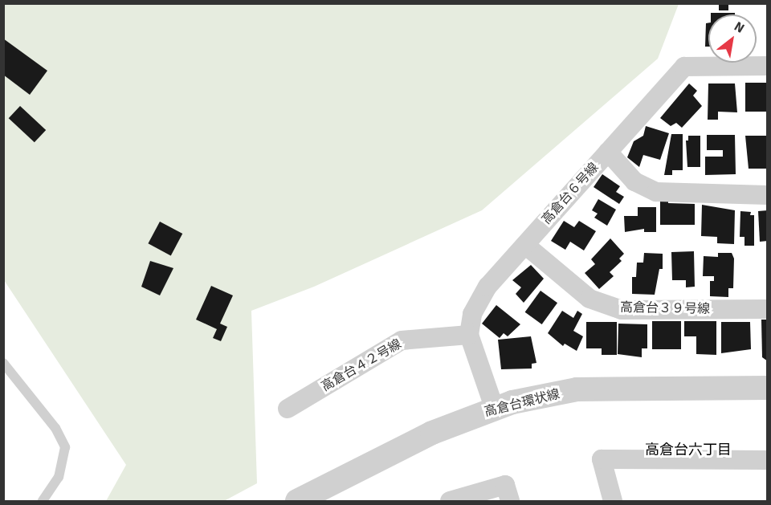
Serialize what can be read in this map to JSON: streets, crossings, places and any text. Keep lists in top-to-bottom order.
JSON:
{
  "streets": {
    "street": [
      "高倉台６号線",
      "高倉台３９号線",
      "高倉台４２号線",
      "高倉台環状線"
    ]
  },
  "crossings": [
    ["高倉台６号線", "高倉台３９号線"],
    ["高倉台６号線", "高倉台４２号線"],
    ["高倉台６号線", "高倉台環状線"]
  ],
  "districts": ["高倉台六丁目"],
  "north": "top right"
}
